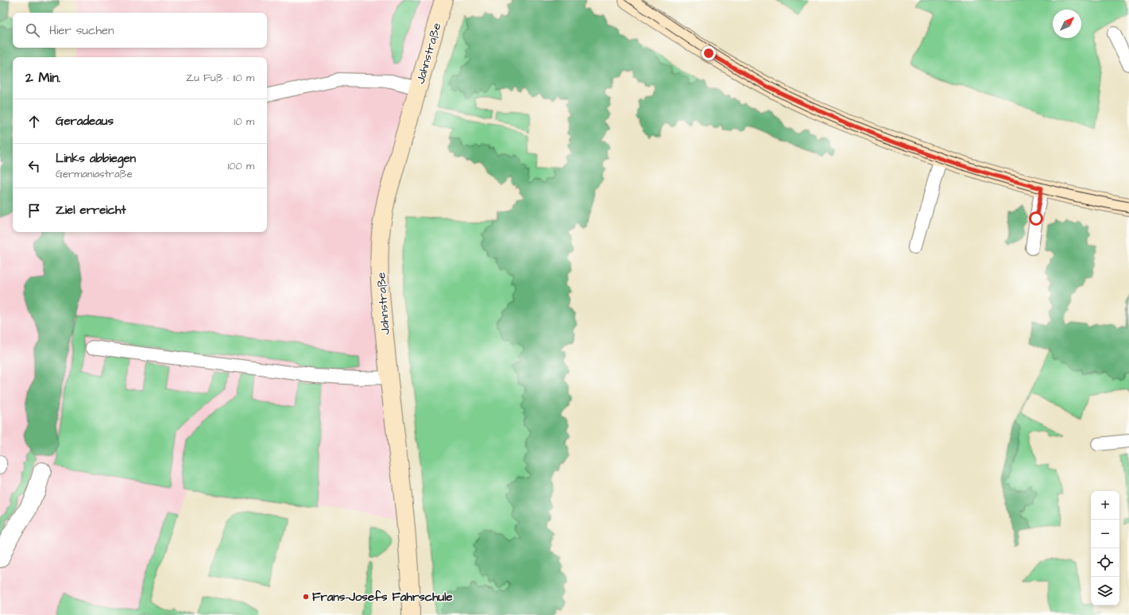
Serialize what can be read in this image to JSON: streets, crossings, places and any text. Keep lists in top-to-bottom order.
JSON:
{
  "streets": {
    "main road": ["Jahnstraße"]
  },
  "places": ["Frans-Josefs Fahrschule"],
  "north": "top right",
  "page": {
    "search": "Hier suchen",
    "heading": ["2 Min.", "Zu Fuß · 110 m"],
    "list": [
      ["Geradeaus", "10 m"],
      ["Links abbiegen", "Germaniastraße", "100 m"],
      "Ziel erreicht"
    ],
    "map_buttons": ["+", "−"]
  }
}
